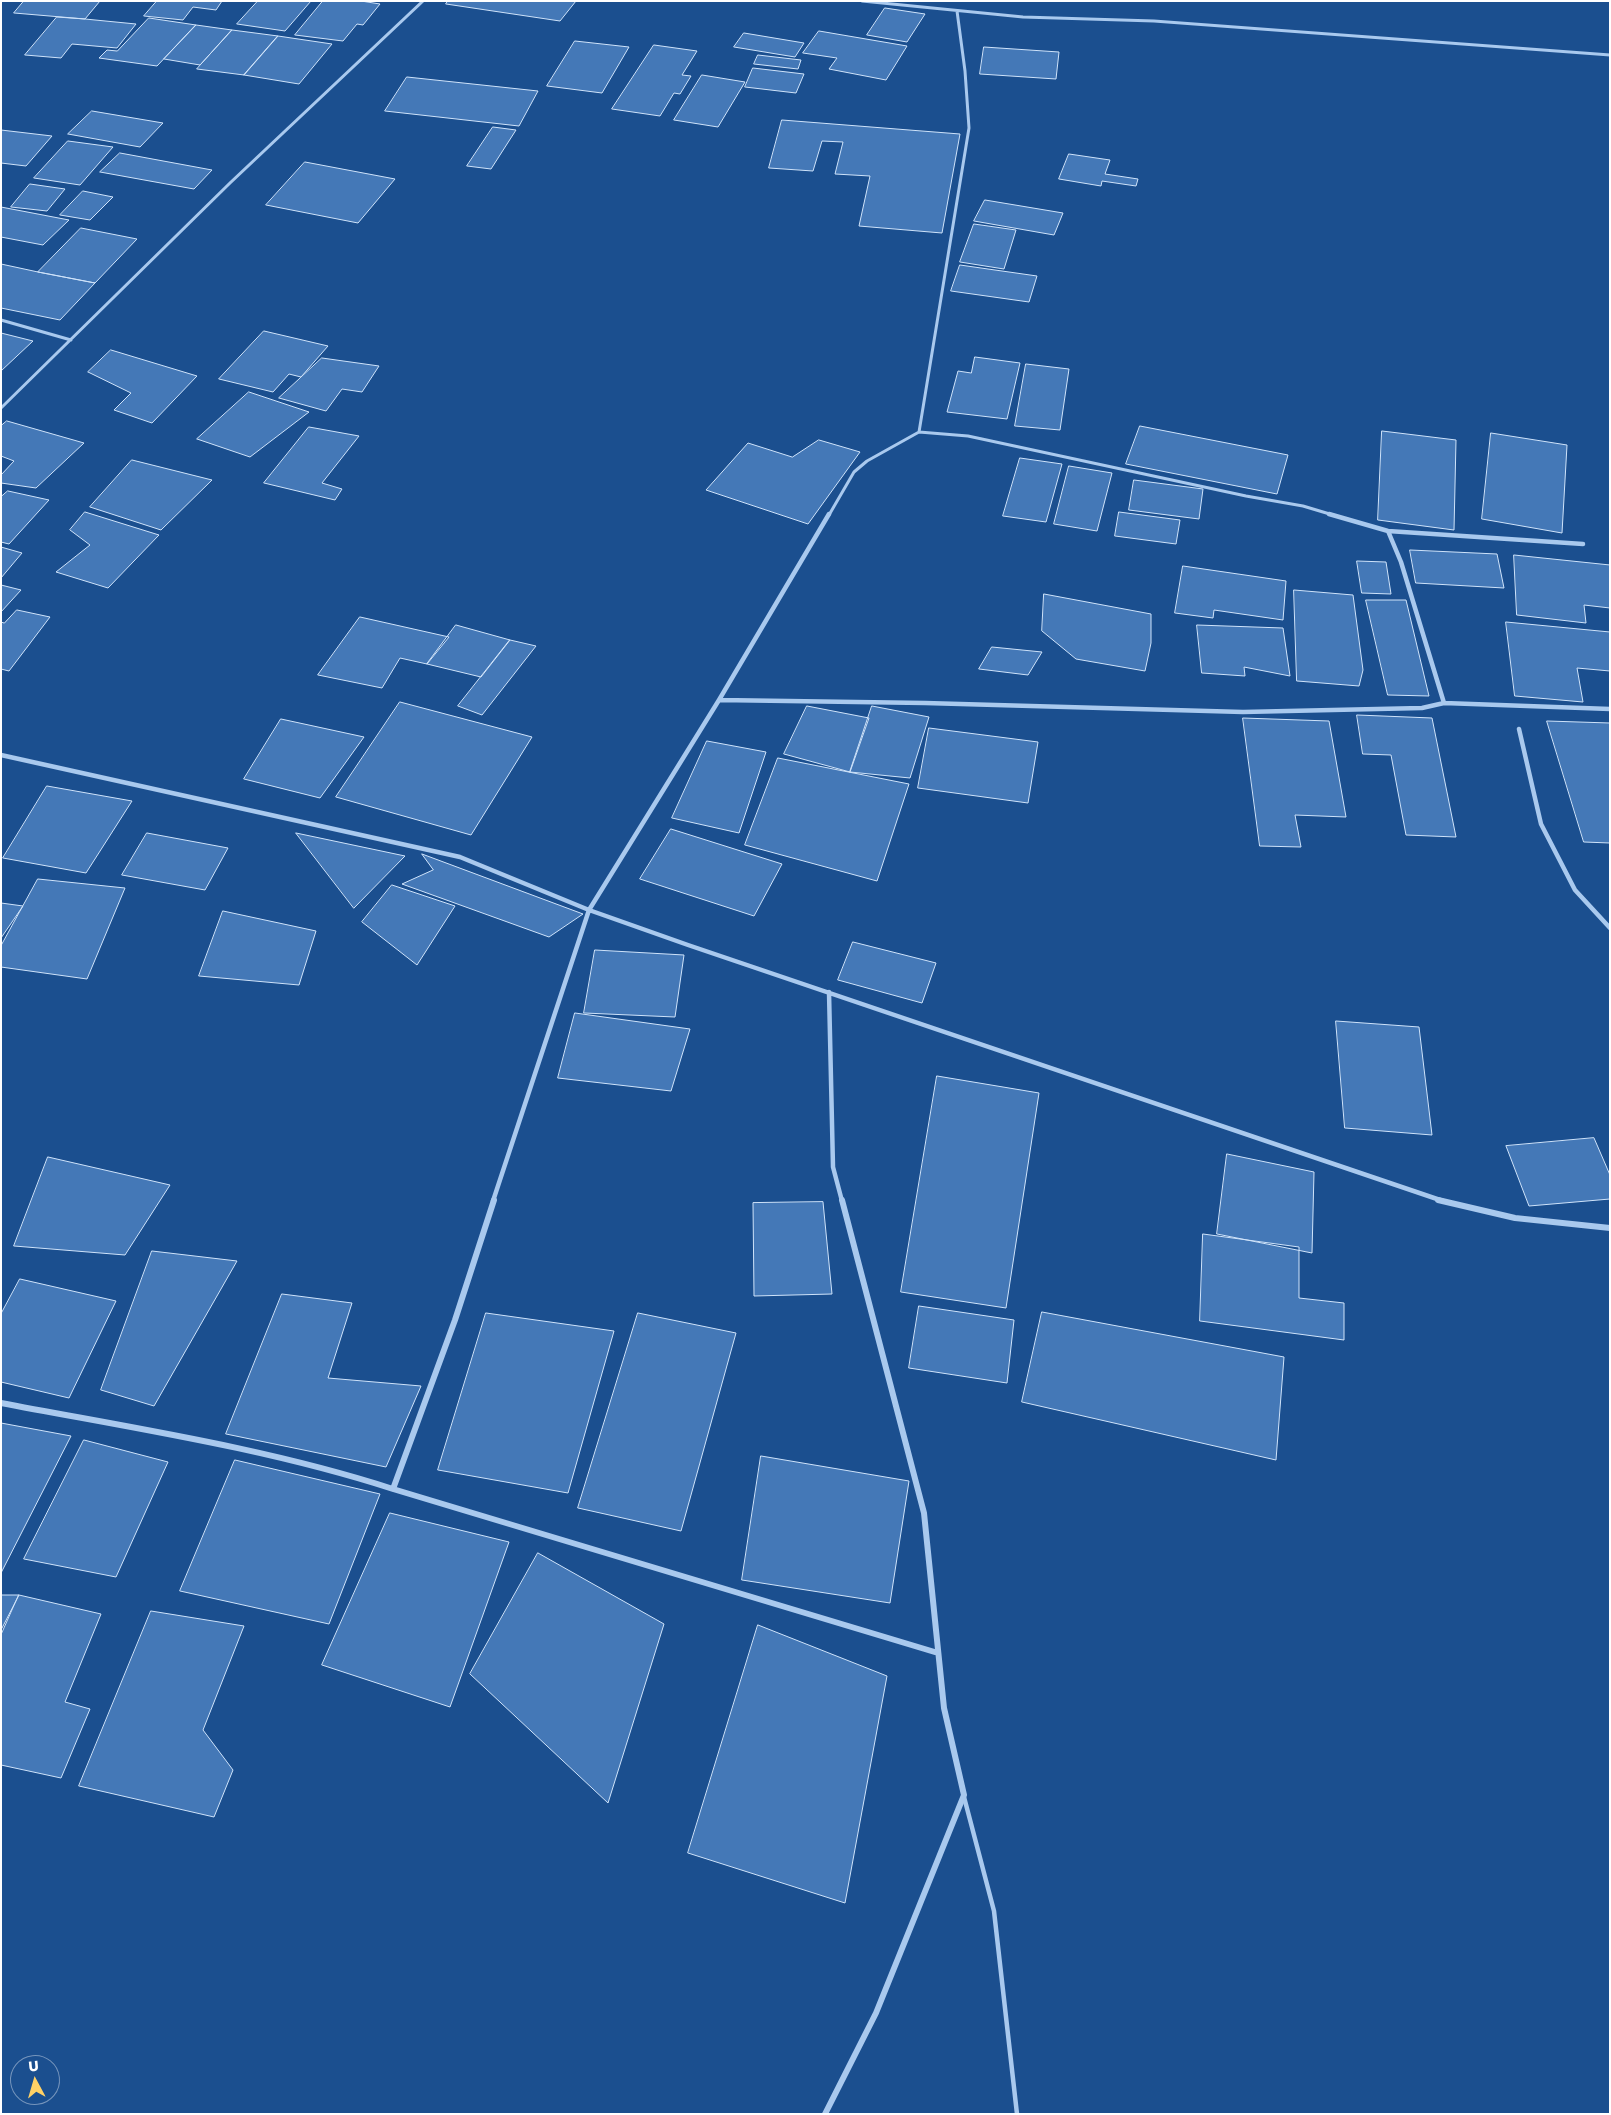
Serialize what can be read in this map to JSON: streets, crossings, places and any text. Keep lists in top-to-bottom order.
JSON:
{
  "north": "top"
}
